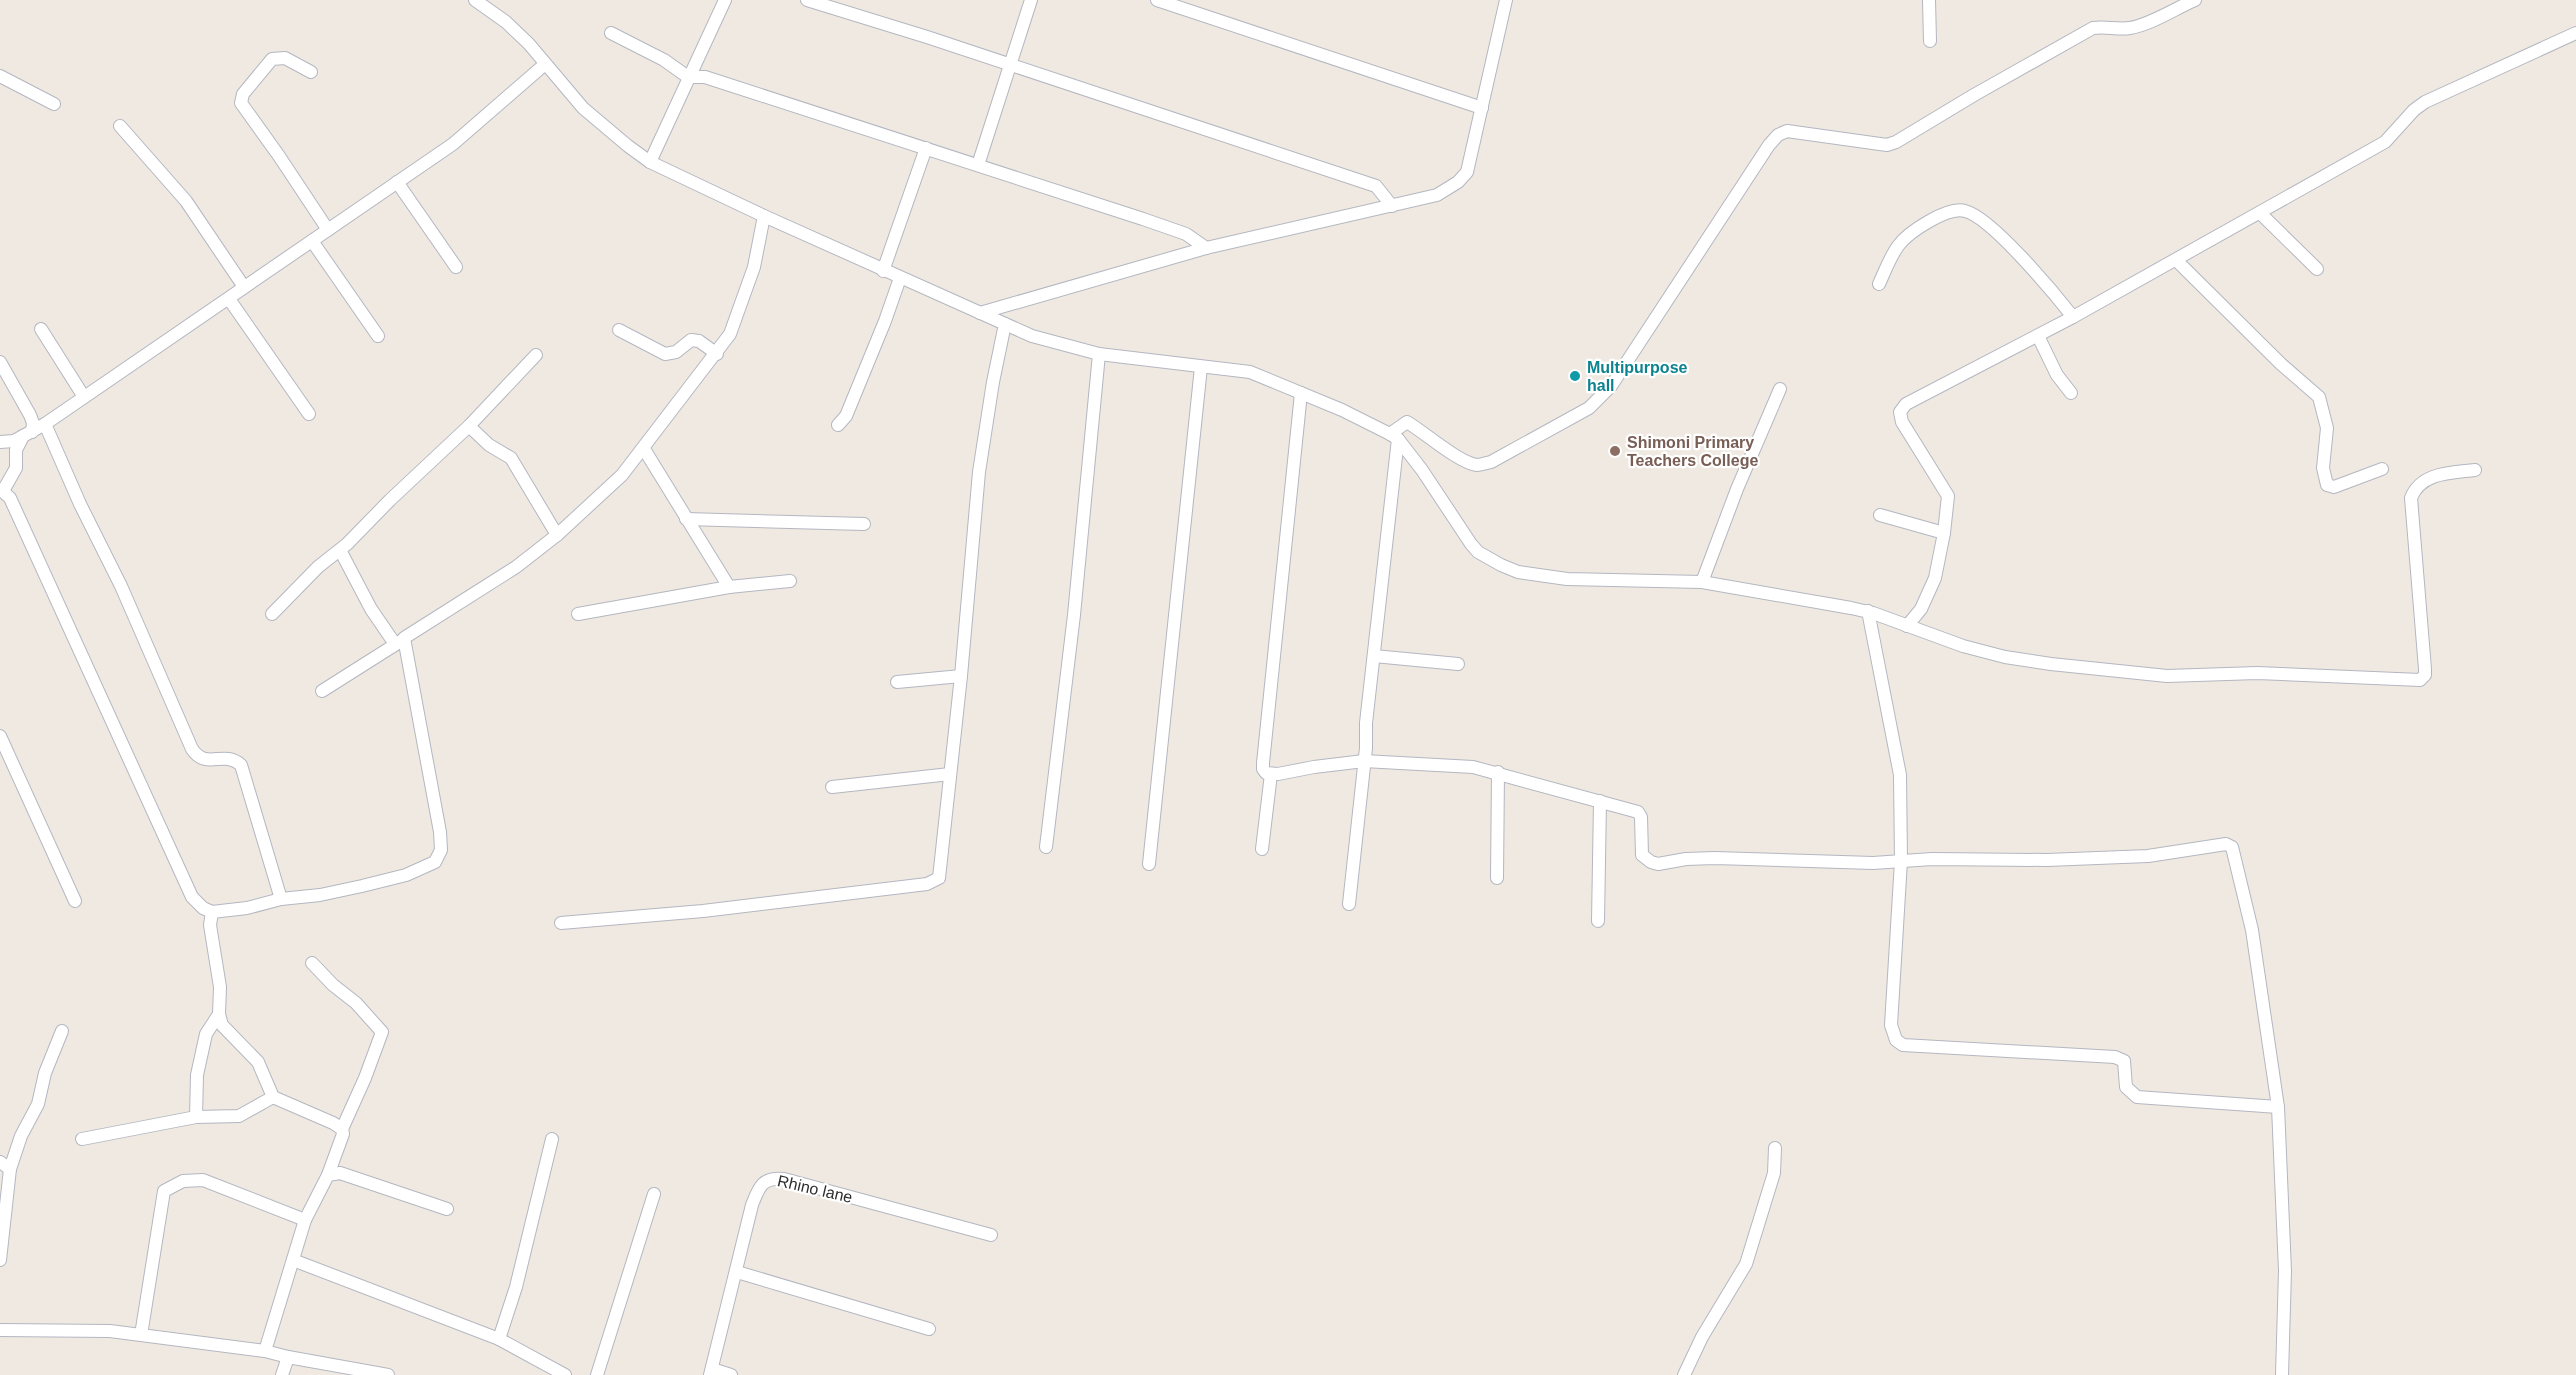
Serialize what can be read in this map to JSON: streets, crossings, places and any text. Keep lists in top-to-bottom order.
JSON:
{
  "streets": {
    "street": ["Rhino lane"]
  },
  "places": ["Multipurpose hall", "Shimoni Primary Teachers College"]
}
